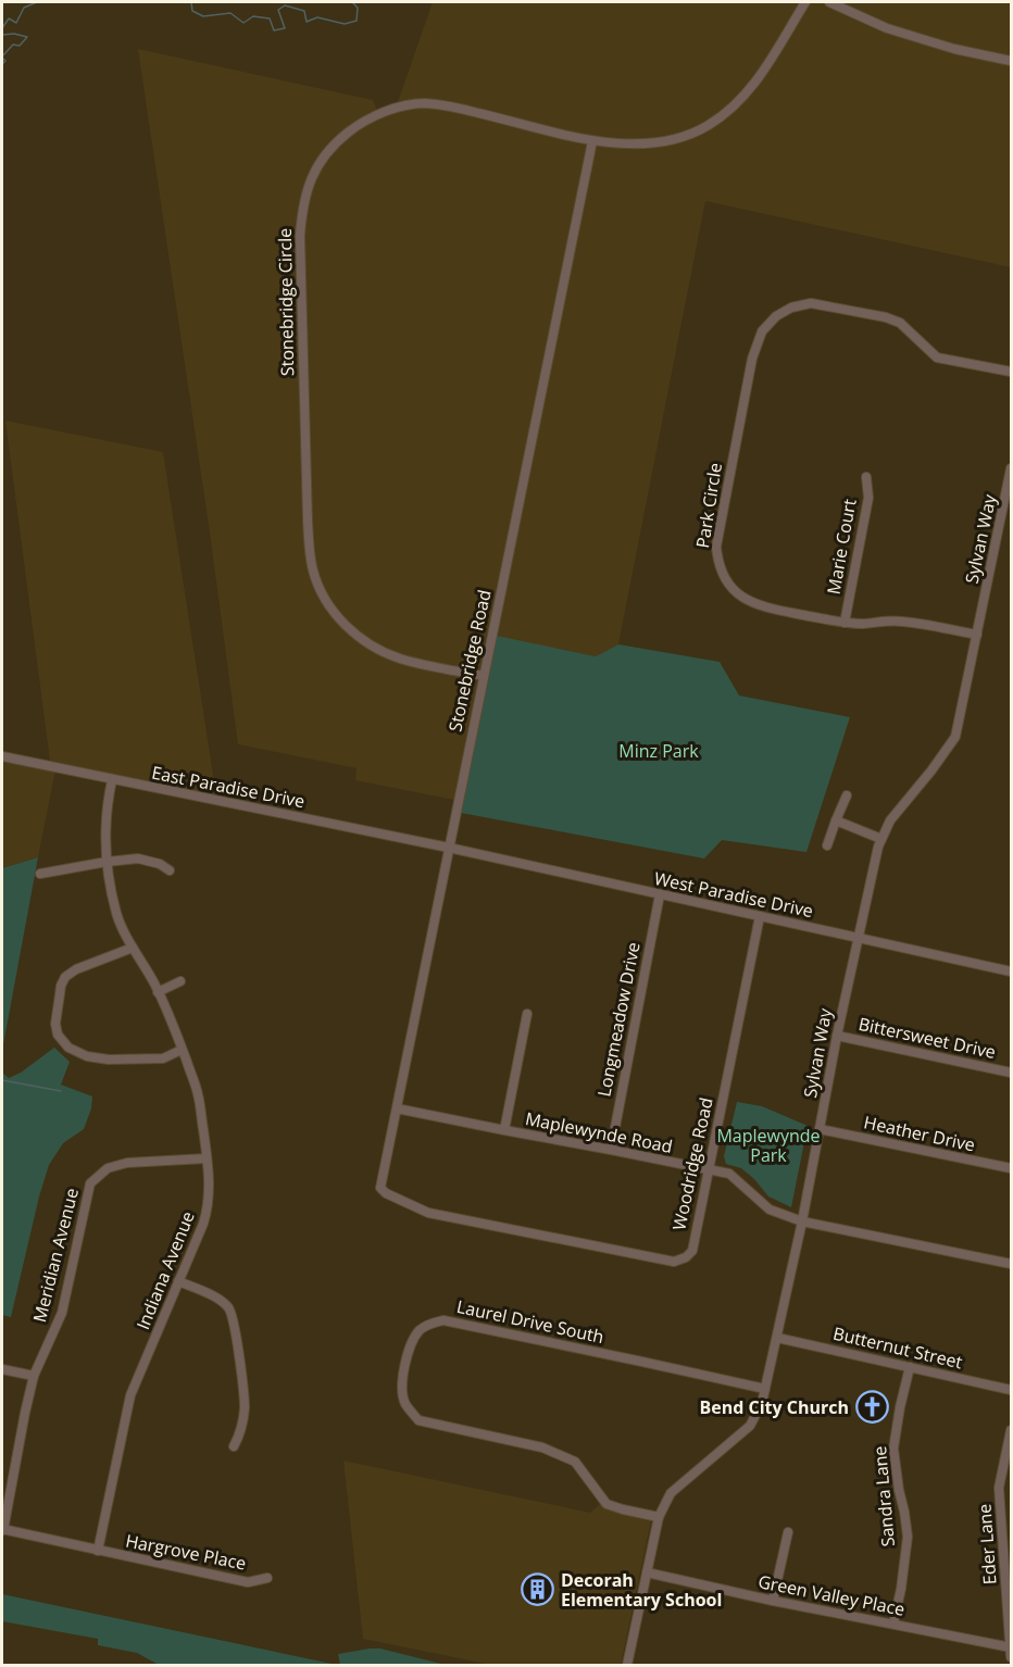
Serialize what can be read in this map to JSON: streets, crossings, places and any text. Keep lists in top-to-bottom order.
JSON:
{
  "streets": {
    "street": [
      "Stonebridge Circle",
      "Park Circle",
      "Sylvan Way",
      "Marie Court",
      "Stonebridge Road",
      "East Paradise Drive",
      "West Paradise Drive",
      "Longmeadow Drive",
      "Bittersweet Drive",
      "Maplewynde Road",
      "Heather Drive",
      "Woodridge Road",
      "Meridian Avenue",
      "Indiana Avenue",
      "Laurel Drive South",
      "Butternut Street",
      "Sandra Lane",
      "Eder Lane",
      "Hargrove Place",
      "Green Valley Place"
    ]
  },
  "crossings": [
    ["Stonebridge Circle", "Stonebridge Road"],
    ["Park Circle", "Sylvan Way"],
    ["Park Circle", "Marie Court"],
    ["Sylvan Way", "West Paradise Drive"],
    ["Sylvan Way", "Bittersweet Drive"],
    ["Sylvan Way", "Maplewynde Road"],
    ["Sylvan Way", "Heather Drive"],
    ["Sylvan Way", "Laurel Drive South"],
    ["Sylvan Way", "Butternut Street"],
    ["Sylvan Way", "Green Valley Place"],
    ["Stonebridge Road", "East Paradise Drive"],
    ["Stonebridge Road", "West Paradise Drive"],
    ["Stonebridge Road", "Maplewynde Road"],
    ["Stonebridge Road", "Woodridge Road"],
    ["East Paradise Drive", "West Paradise Drive"],
    ["East Paradise Drive", "Indiana Avenue"],
    ["West Paradise Drive", "Longmeadow Drive"],
    ["West Paradise Drive", "Woodridge Road"],
    ["Longmeadow Drive", "Maplewynde Road"],
    ["Maplewynde Road", "Woodridge Road"],
    ["Meridian Avenue", "Indiana Avenue"],
    ["Meridian Avenue", "Hargrove Place"],
    ["Indiana Avenue", "Hargrove Place"],
    ["Butternut Street", "Sandra Lane"],
    ["Sandra Lane", "Green Valley Place"],
    ["Eder Lane", "Green Valley Place"]
  ],
  "parks": ["Minz Park", "Maplewynde Park"],
  "places": {
    "church": ["Bend City Church"],
    "building": ["Decorah Elementary School"]
  }
}
